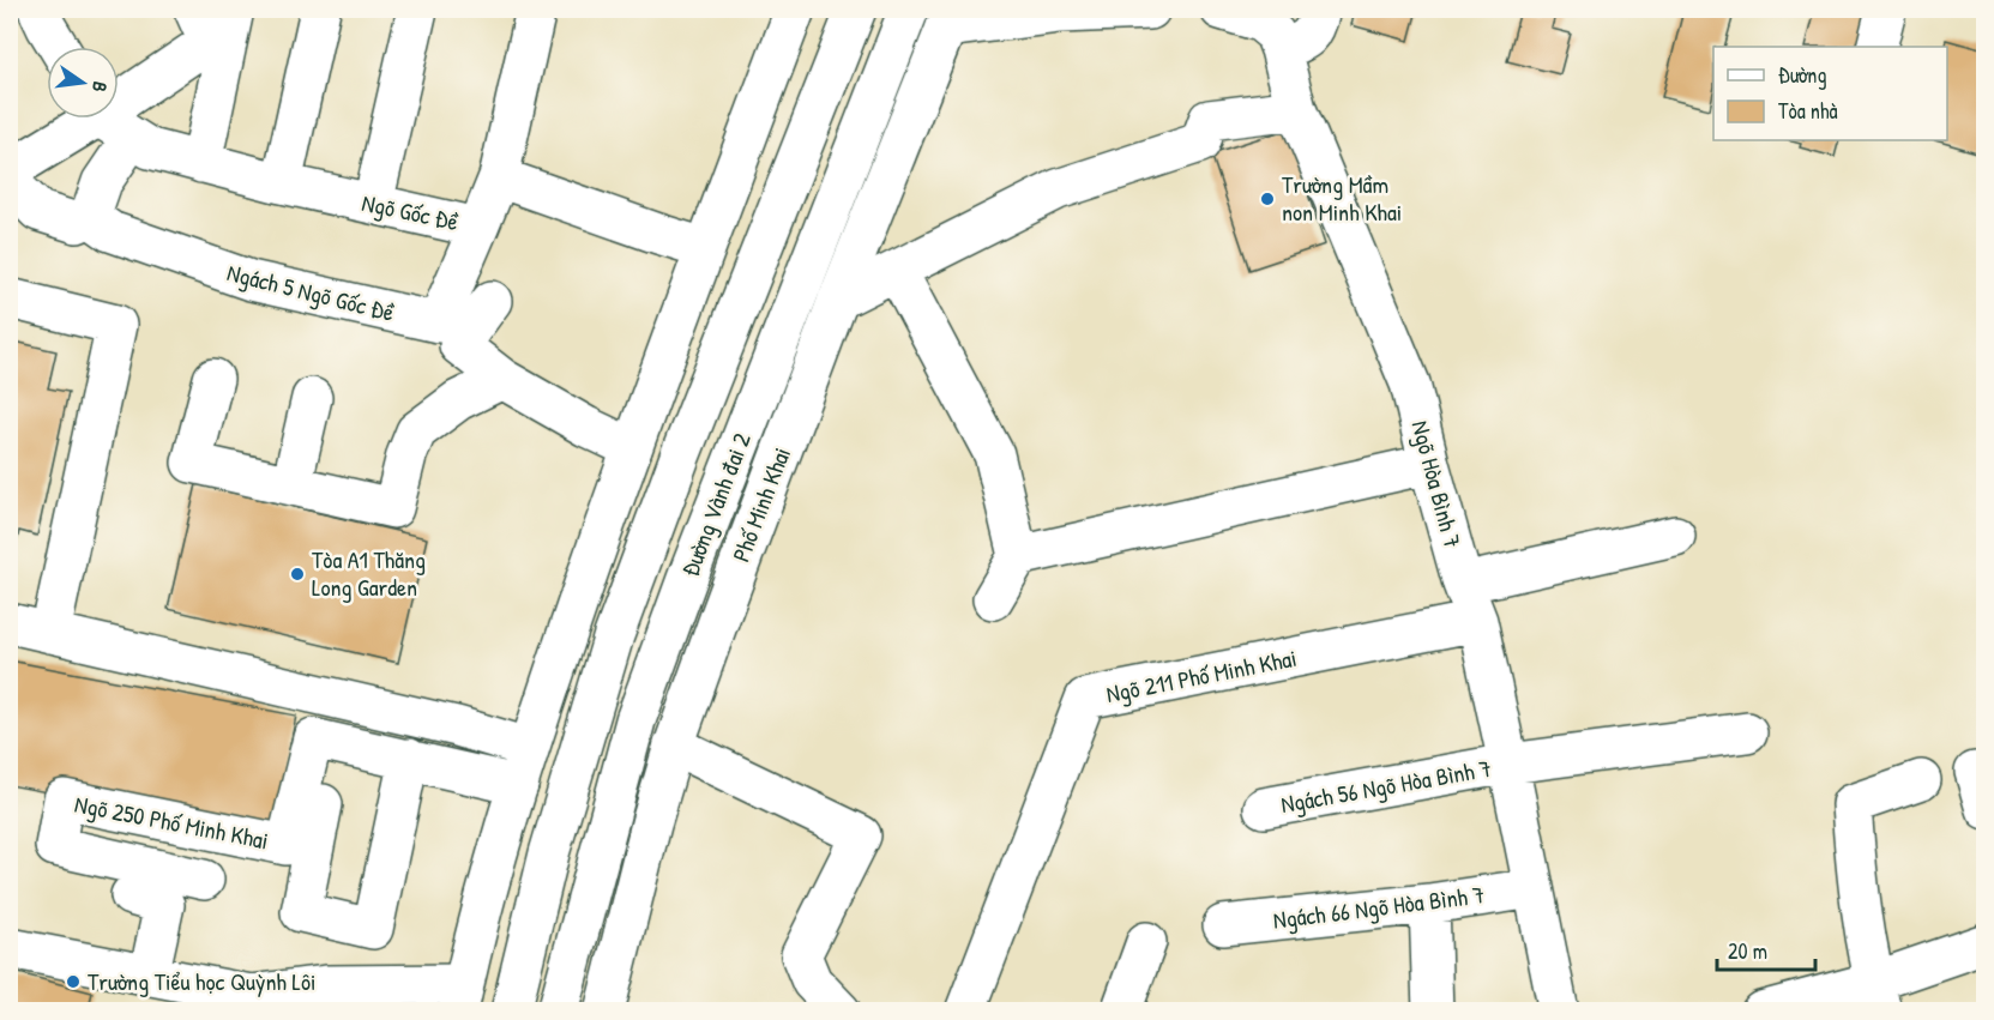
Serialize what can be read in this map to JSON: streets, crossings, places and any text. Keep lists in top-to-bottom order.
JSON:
{
  "streets": {
    "main road": [
      "Ngõ Gốc Đề",
      "Ngách 5 Ngõ Gốc Đề",
      "Ngõ Hòa Bình 7",
      "Đường Vành đai 2",
      "Phố Minh Khai",
      "Ngõ 211 Phố Minh Khai",
      "Ngách 56 Ngõ Hòa Bình 7",
      "Ngõ 250 Phố Minh Khai",
      "Ngách 66 Ngõ Hòa Bình 7"
    ]
  },
  "crossings": [
    ["Ngõ Gốc Đề", "Ngách 5 Ngõ Gốc Đề"],
    ["Ngõ Hòa Bình 7", "Ngõ 211 Phố Minh Khai"],
    ["Ngõ Hòa Bình 7", "Ngách 56 Ngõ Hòa Bình 7"],
    ["Ngõ Hòa Bình 7", "Ngách 66 Ngõ Hòa Bình 7"]
  ],
  "places": ["Trường Mầm non Minh Khai", "Tòa A1 Thăng Long Garden", "Trường Tiểu học Quỳnh Lôi"],
  "legend": ["Đường", "Tòa nhà"],
  "scale_bar": "20 m",
  "north": "right"
}
